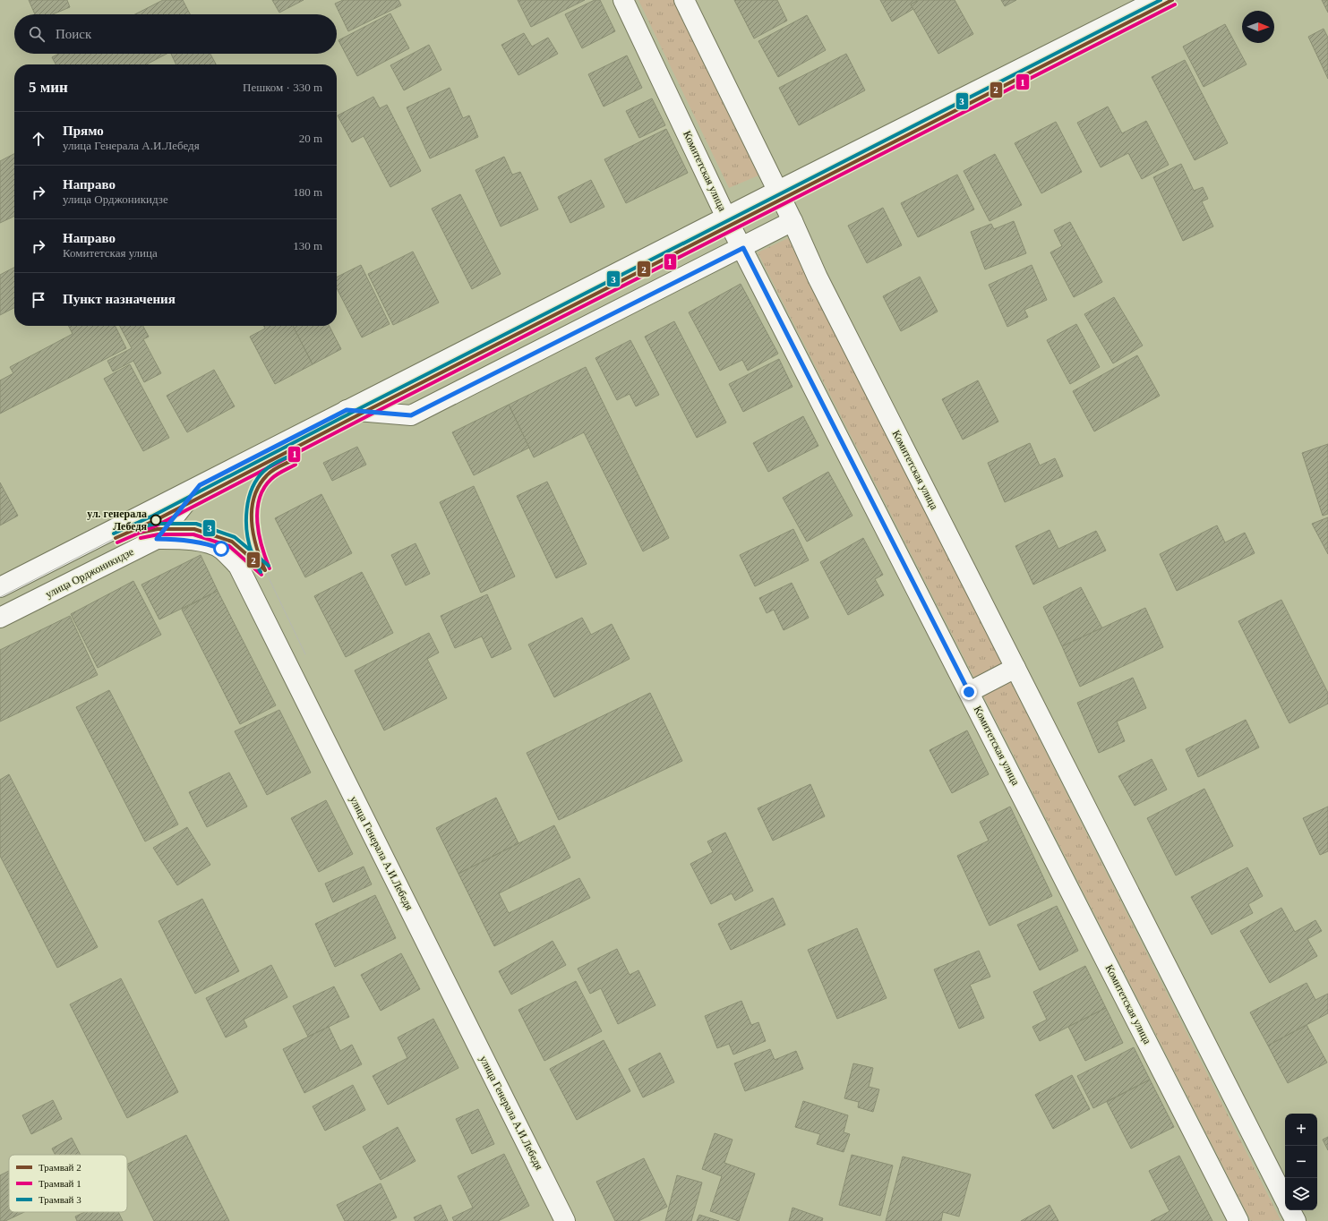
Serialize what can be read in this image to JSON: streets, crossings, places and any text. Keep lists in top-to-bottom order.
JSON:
{
  "streets": {
    "street": ["Комитетская улица", "улица Орджоникидзе", "улица Генерала А.И.Лебедя"]
  },
  "crossings": [
    ["Комитетская улица", "улица Орджоникидзе"],
    ["улица Орджоникидзе", "улица Генерала А.И.Лебедя"]
  ],
  "places": ["ул. генерала Лебедя"],
  "lines": ["tram line 2", "tram line 3", "tram line 1"],
  "legend": ["Трамвай 2", "Трамвай 1", "Трамвай 3"],
  "north": "right",
  "page": {
    "search": "Поиск",
    "heading": ["5 мин", "Пешком · 330 m"],
    "list": [
      ["Прямо", "улица Генерала А.И.Лебедя", "20 m"],
      ["Направо", "улица Орджоникидзе", "180 m"],
      ["Направо", "Комитетская улица", "130 m"],
      "Пункт назначения"
    ],
    "map_buttons": ["+", "−"]
  }
}
